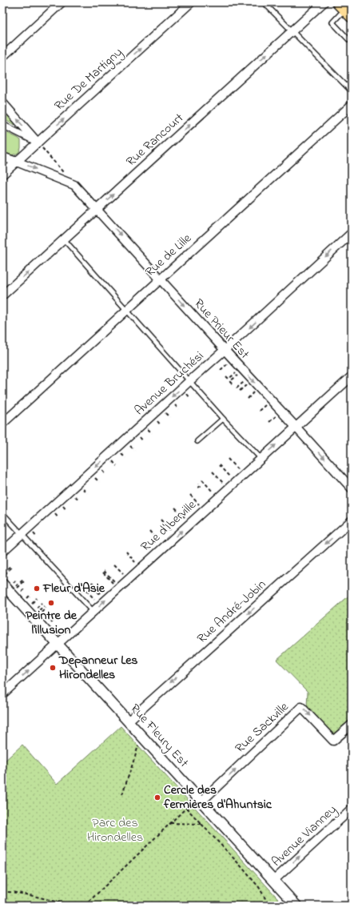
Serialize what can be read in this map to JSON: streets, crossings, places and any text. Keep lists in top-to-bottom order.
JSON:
{
  "streets": {
    "street": [
      "Rue De Martigny",
      "Rue Rancourt",
      "Rue de Lille",
      "Rue Prieur Est",
      "Avenue Bruchési",
      "Rue d'Iberville",
      "Rue André-Jobin",
      "Rue Sackville",
      "Rue Fleury Est",
      "Avenue Vianney"
    ]
  },
  "crossings": [
    ["Rue De Martigny", "Rue Prieur Est"],
    ["Rue Rancourt", "Rue Prieur Est"],
    ["Rue de Lille", "Rue Prieur Est"],
    ["Rue Prieur Est", "Avenue Bruchési"],
    ["Rue Prieur Est", "Rue d'Iberville"],
    ["Rue d'Iberville", "Rue Fleury Est"],
    ["Rue André-Jobin", "Rue Fleury Est"],
    ["Rue Sackville", "Rue Fleury Est"],
    ["Rue Fleury Est", "Avenue Vianney"]
  ],
  "one_way": [
    "Rue De Martigny",
    "Rue Rancourt",
    "Rue Prieur Est",
    "Avenue Bruchési",
    "Rue d'Iberville",
    "Rue André-Jobin",
    "Rue Sackville",
    "Avenue Vianney"
  ],
  "parks": ["Parc des Hirondelles"],
  "places": [
    "Fleur d'Asie",
    "Peintre de l'illusion",
    "Depanneur Les Hirondelles",
    "Cercle des fermières d'Ahuntsic"
  ]
}
